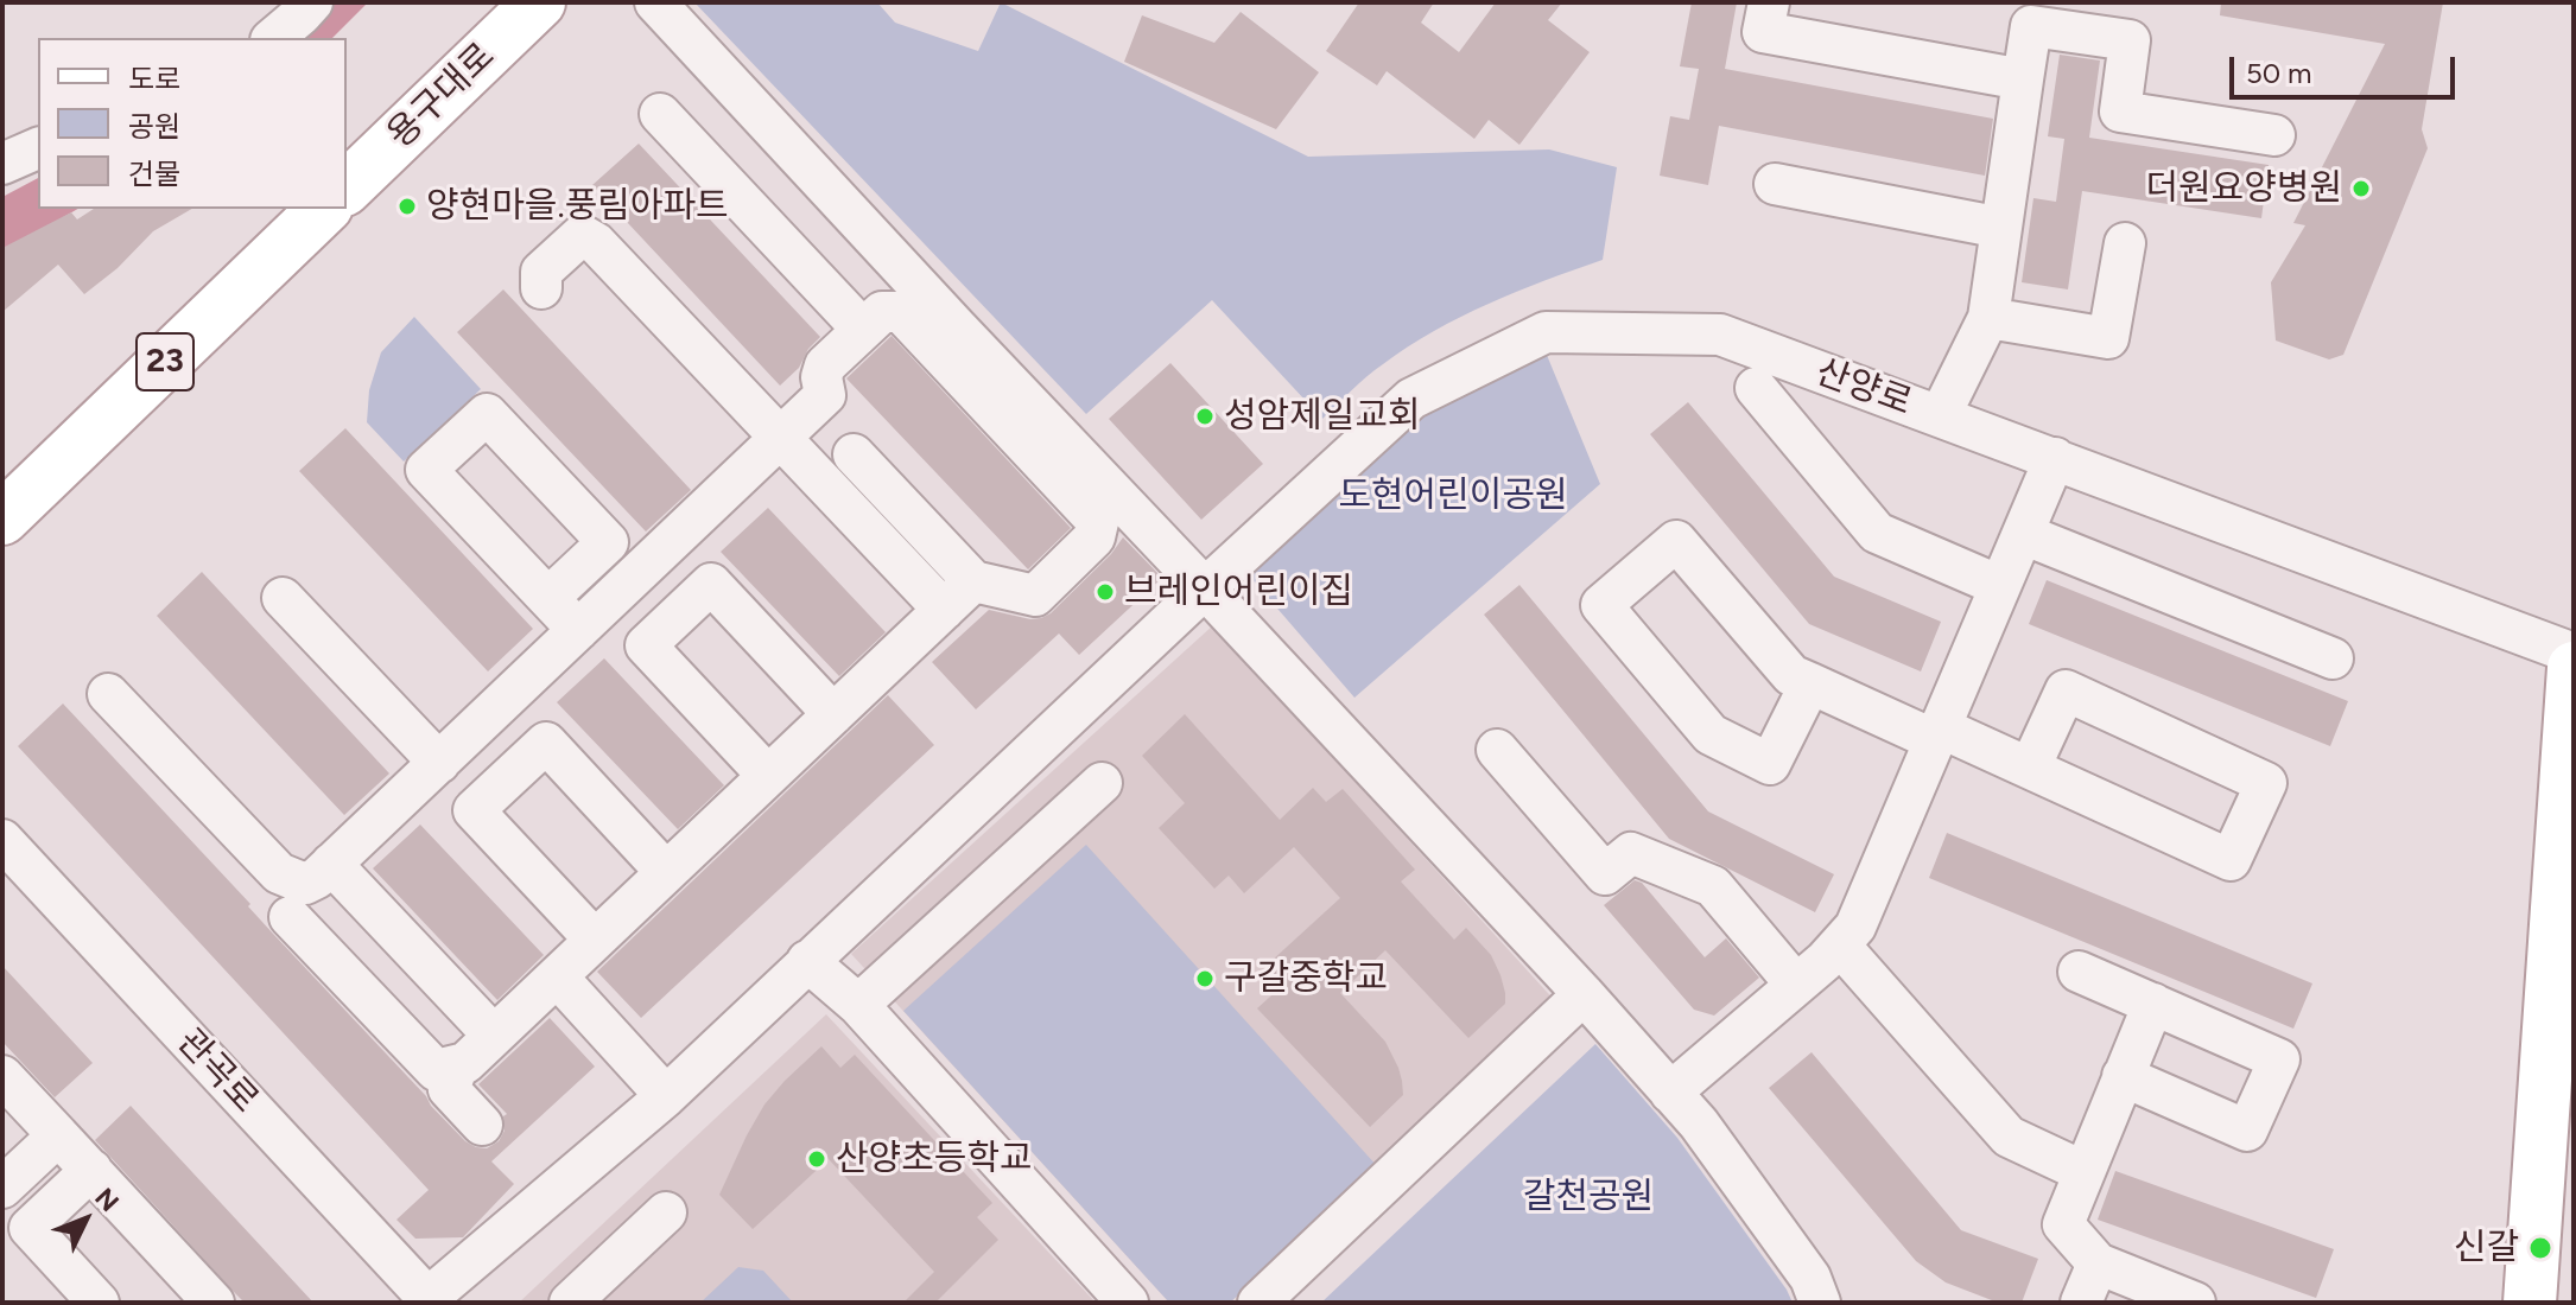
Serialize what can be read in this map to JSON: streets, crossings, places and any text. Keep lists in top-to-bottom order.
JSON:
{
  "streets": {
    "main road": ["용구대로", "23"],
    "street": ["산양로", "관곡로"]
  },
  "crossings": [
    ["산양로", "관곡로"]
  ],
  "parks": ["도현어린이공원", "갈천공원"],
  "places": [
    "더원요양병원",
    "양현마을.풍림아파트",
    "성암제일교회",
    "브레인어린이집",
    "구갈중학교",
    "산양초등학교",
    "신갈"
  ],
  "legend": ["도로", "공원", "건물"],
  "scale_bar": "50 m",
  "north": "top right"
}
